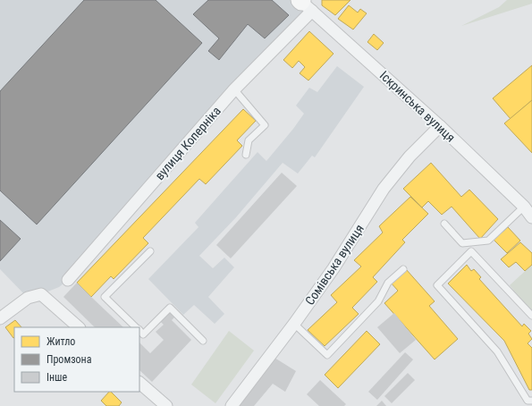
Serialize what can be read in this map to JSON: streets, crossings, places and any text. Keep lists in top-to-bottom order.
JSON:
{
  "streets": {
    "street": ["Іскринська вулиця", "вулиця Коперніка", "Сомівська вулиця"]
  },
  "crossings": [
    ["Іскринська вулиця", "вулиця Коперніка"],
    ["Іскринська вулиця", "Сомівська вулиця"]
  ],
  "legend": ["Житло", "Промзона", "Інше"]
}
